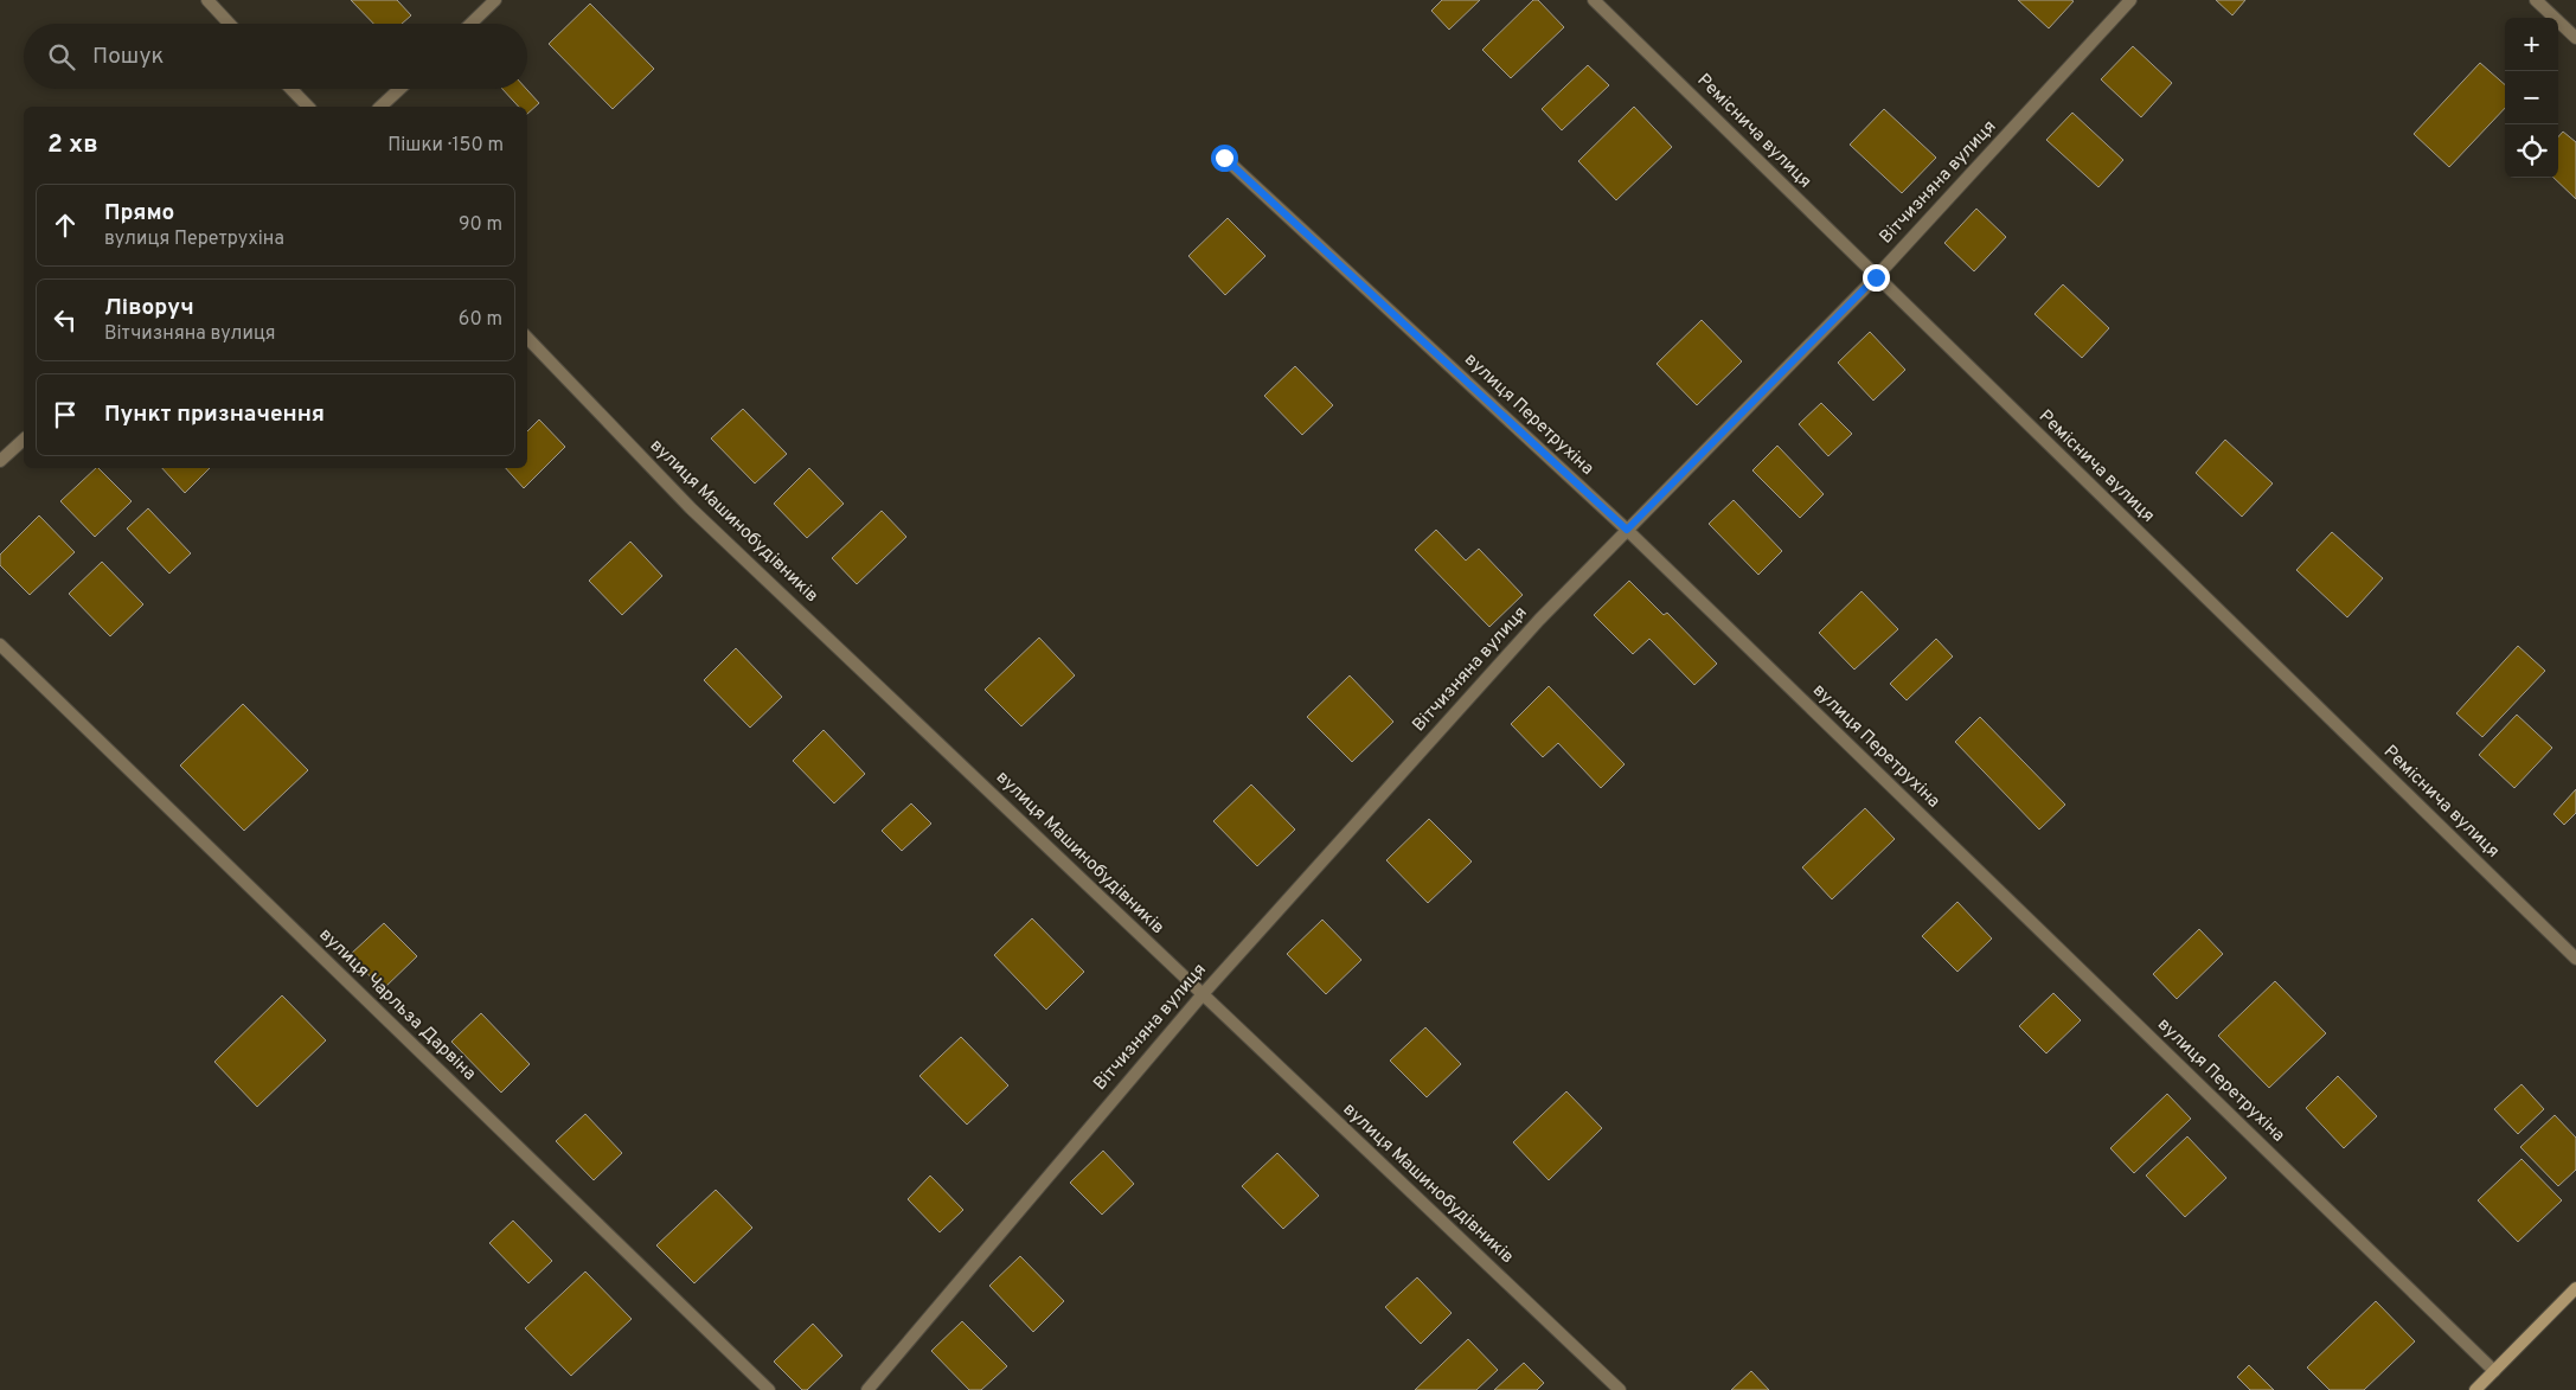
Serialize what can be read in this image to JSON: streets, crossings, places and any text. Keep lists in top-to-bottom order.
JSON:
{
  "streets": {
    "street": [
      "Реміснича вулиця",
      "Вітчизняна вулиця",
      "вулиця Перетрухіна",
      "вулиця Машинобудівників",
      "вулиця Чарльза Дарвіна"
    ]
  },
  "crossings": [
    ["Реміснича вулиця", "Вітчизняна вулиця"],
    ["Вітчизняна вулиця", "вулиця Перетрухіна"],
    ["Вітчизняна вулиця", "вулиця Машинобудівників"]
  ],
  "page": {
    "map_buttons": ["+", "−"],
    "search": "Пошук",
    "heading": ["2 хв", "Пішки · 150 m"],
    "list": [
      ["Прямо", "вулиця Перетрухіна", "90 m"],
      ["Ліворуч", "Вітчизняна вулиця", "60 m"],
      "Пункт призначення"
    ]
  }
}
